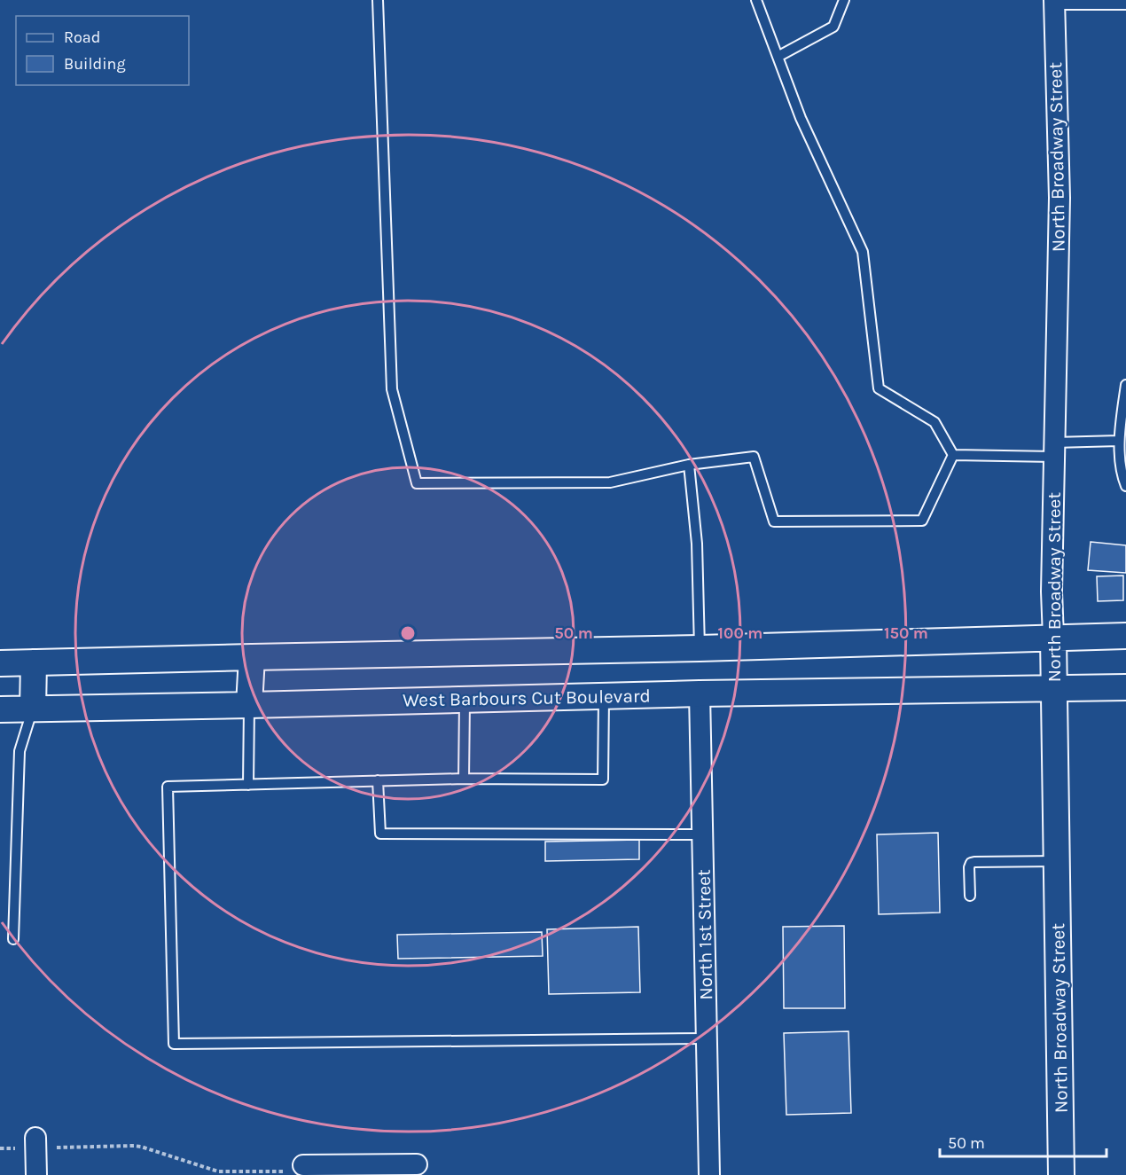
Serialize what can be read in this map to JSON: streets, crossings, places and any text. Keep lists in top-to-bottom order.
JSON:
{
  "streets": {
    "street": ["North Broadway Street", "West Barbours Cut Boulevard", "North 1st Street"]
  },
  "crossings": [
    ["North Broadway Street", "West Barbours Cut Boulevard"],
    ["West Barbours Cut Boulevard", "North 1st Street"]
  ],
  "legend": ["Road", "Building"],
  "scale_bar": "50 m",
  "rings": ["50 m", "100 m", "150 m"]
}
